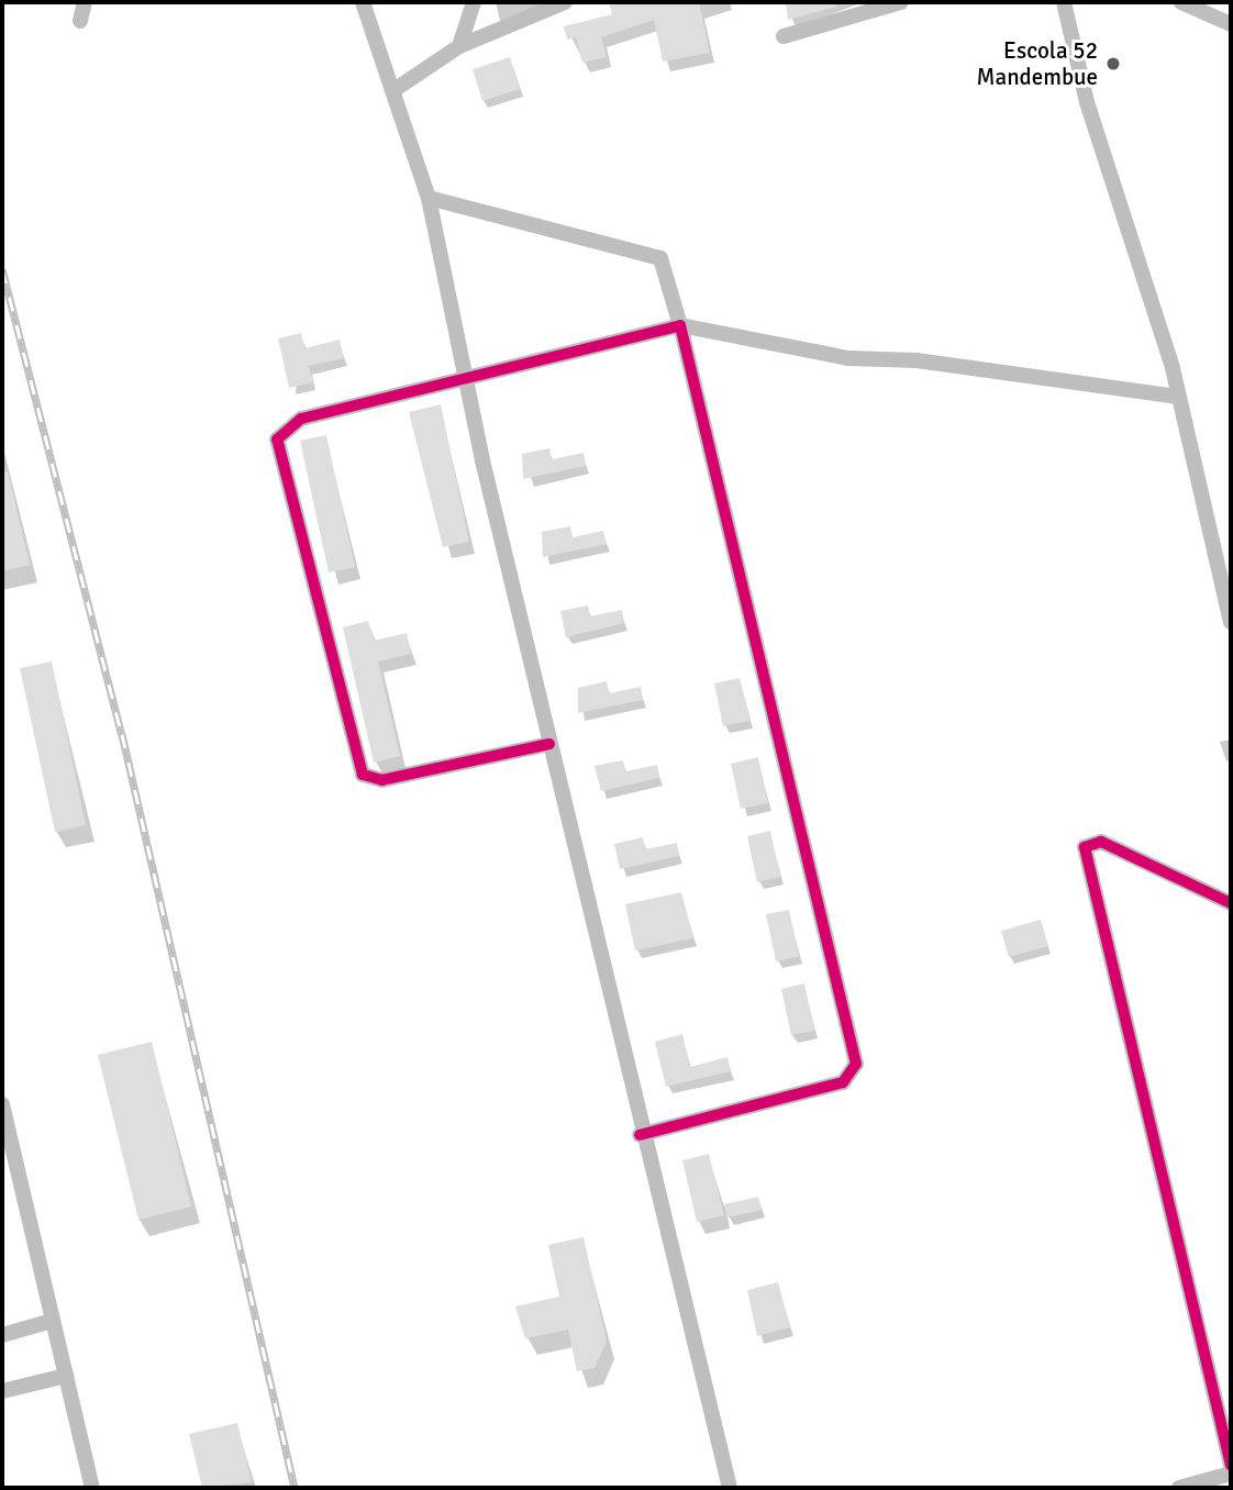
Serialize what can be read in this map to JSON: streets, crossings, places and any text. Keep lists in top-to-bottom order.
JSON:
{
  "places": ["Escola 52 Mandembue"]
}
